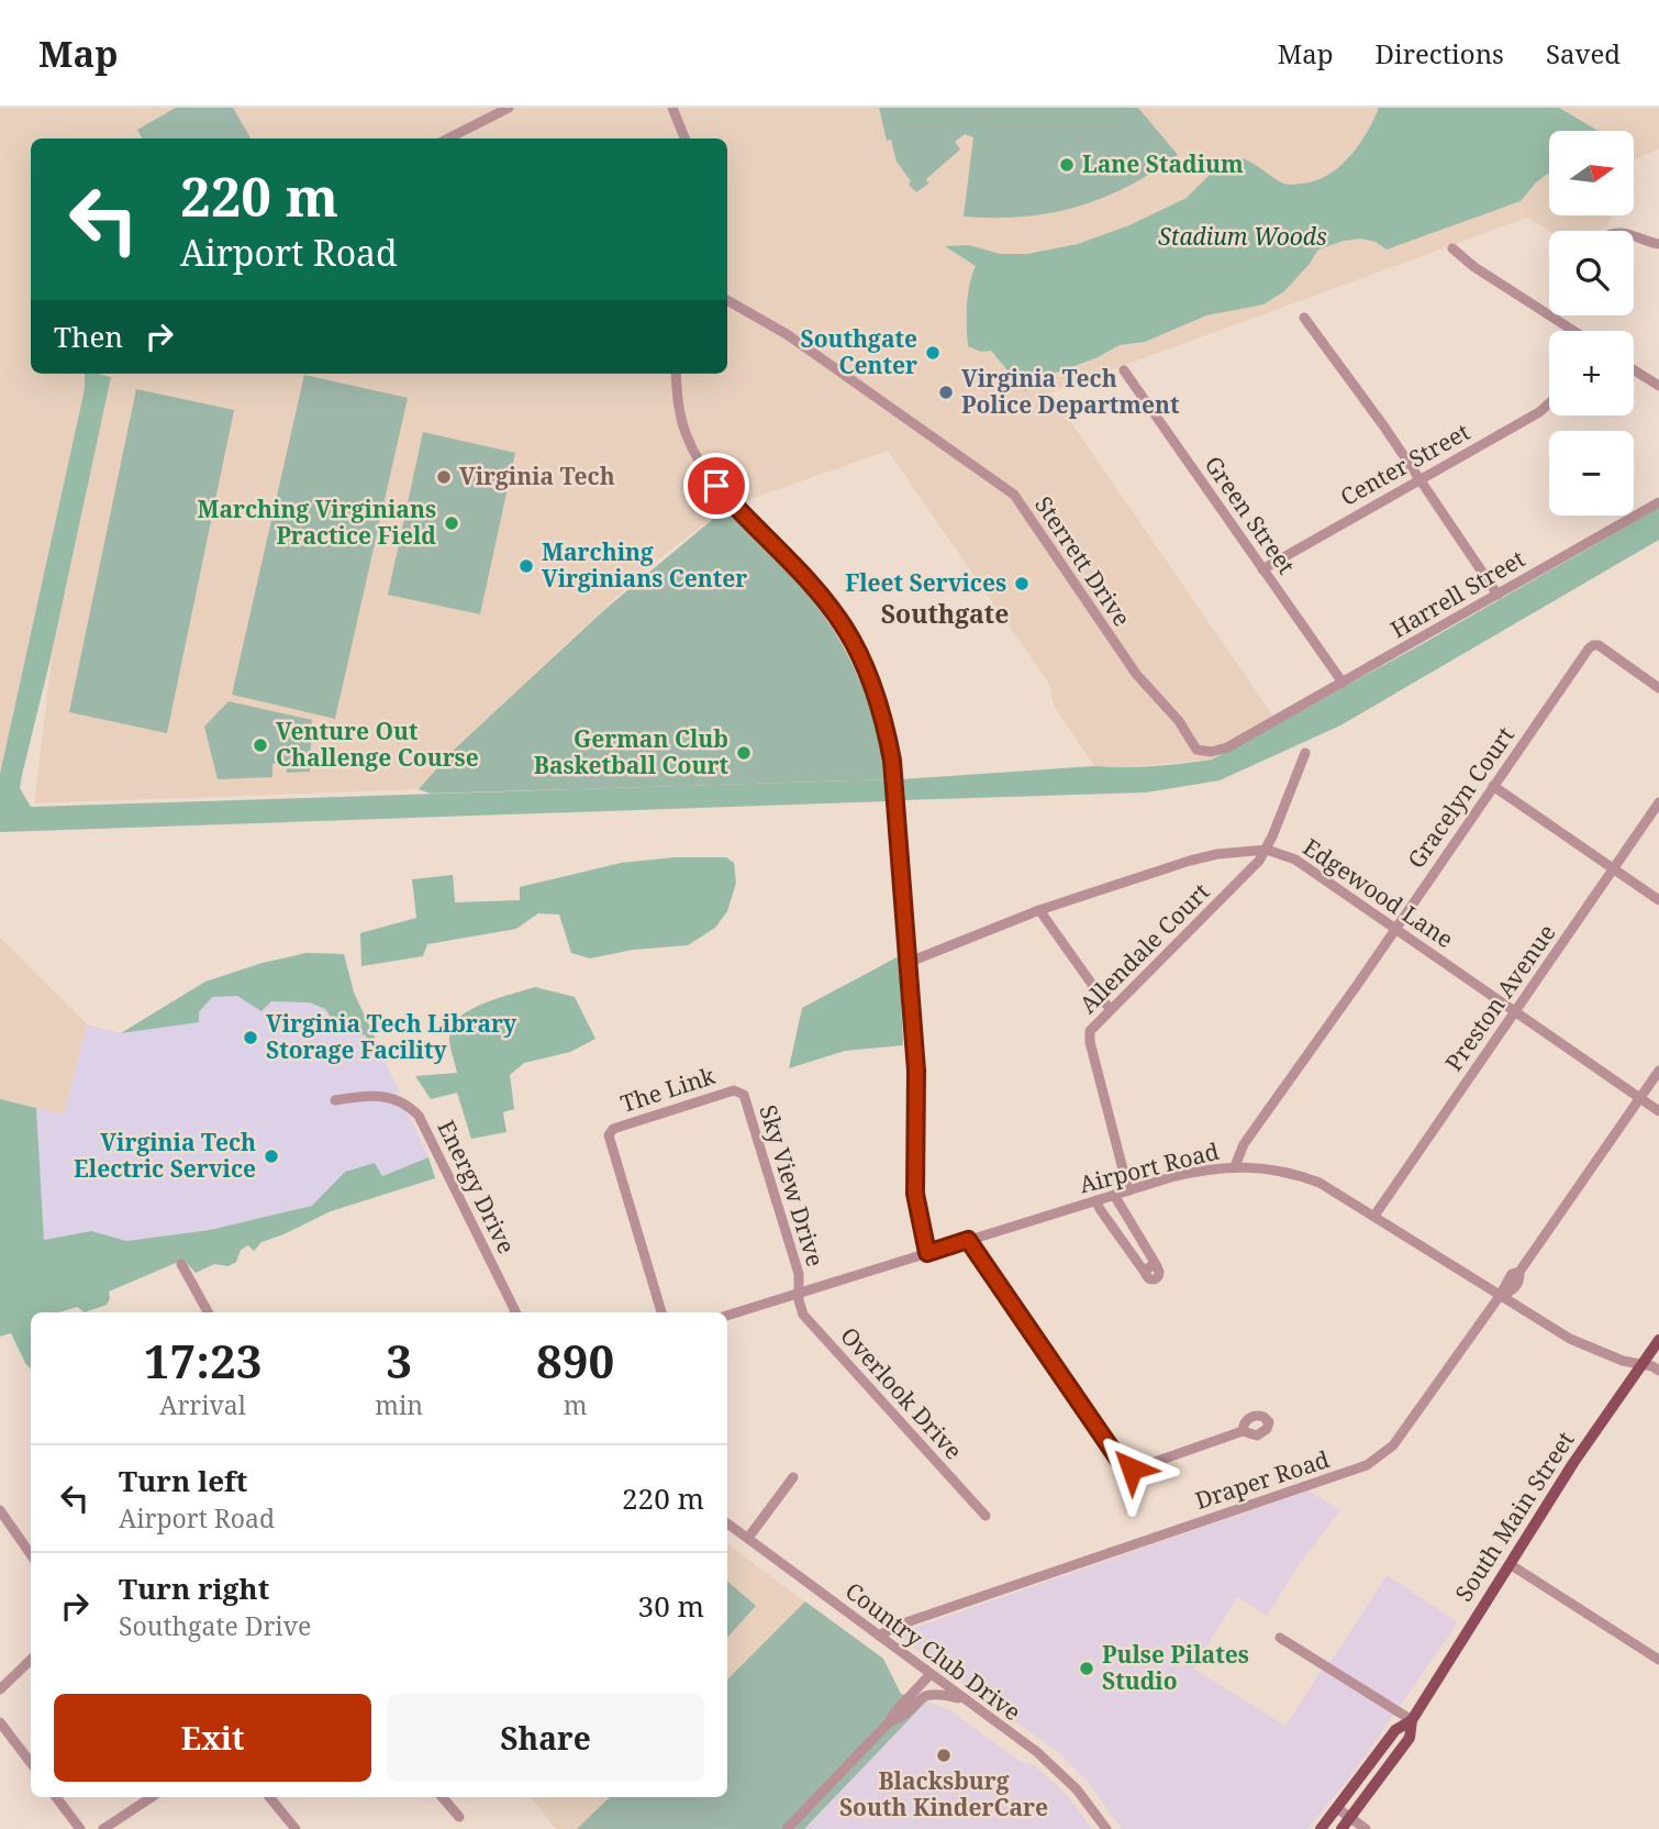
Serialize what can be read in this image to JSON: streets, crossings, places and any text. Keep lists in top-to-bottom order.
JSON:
{
  "streets": {
    "main road": ["South Main Street"],
    "street": [
      "Center Street",
      "Green Street",
      "Sterrett Drive",
      "Harrell Street",
      "Gracelyn Court",
      "Edgewood Lane",
      "Allendale Court",
      "Preston Avenue",
      "The Link",
      "Airport Road",
      "Sky View Drive",
      "Energy Drive",
      "Overlook Drive",
      "Draper Road",
      "Country Club Drive"
    ]
  },
  "crossings": [
    ["Center Street", "Green Street"],
    ["Green Street", "Harrell Street"],
    ["Sterrett Drive", "Harrell Street"],
    ["Gracelyn Court", "Edgewood Lane"],
    ["Gracelyn Court", "Airport Road"],
    ["Edgewood Lane", "Allendale Court"],
    ["Edgewood Lane", "Preston Avenue"],
    ["Edgewood Lane", "Draper Road"],
    ["Allendale Court", "Airport Road"],
    ["Preston Avenue", "Airport Road"],
    ["The Link", "Sky View Drive"],
    ["Airport Road", "Sky View Drive"],
    ["Airport Road", "Overlook Drive"],
    ["Airport Road", "Draper Road"],
    ["Airport Road", "South Main Street"],
    ["Sky View Drive", "Overlook Drive"],
    ["Draper Road", "Country Club Drive"]
  ],
  "districts": ["Southgate"],
  "parks": ["Stadium Woods"],
  "places": [
    "Lane Stadium",
    "Southgate Center",
    "Virginia Tech Police Department",
    "Virginia Tech",
    "Marching Virginians Practice Field",
    "Marching Virginians Center",
    "Fleet Services",
    "Venture Out Challenge Course",
    "German Club Basketball Court",
    "Virginia Tech Library Storage Facility",
    "Virginia Tech Electric Service",
    "Pulse Pilates Studio",
    "Blacksburg South KinderCare"
  ],
  "north": "right",
  "page": {
    "header": "Map",
    "nav": ["Map", "Directions", "Saved"],
    "map_buttons": ["+", "−"],
    "turn": ["220 m", "Airport Road"],
    "then": "Then",
    "eta": [
      "17:23",
      "Arrival",
      "3",
      "min",
      "890",
      "m"
    ],
    "list": [
      {
        "name": "Turn left",
        "note": "Airport Road",
        "value": "220 m"
      },
      {
        "name": "Turn right",
        "note": "Southgate Drive",
        "value": "30 m"
      }
    ],
    "buttons": ["Exit", "Share"]
  }
}
